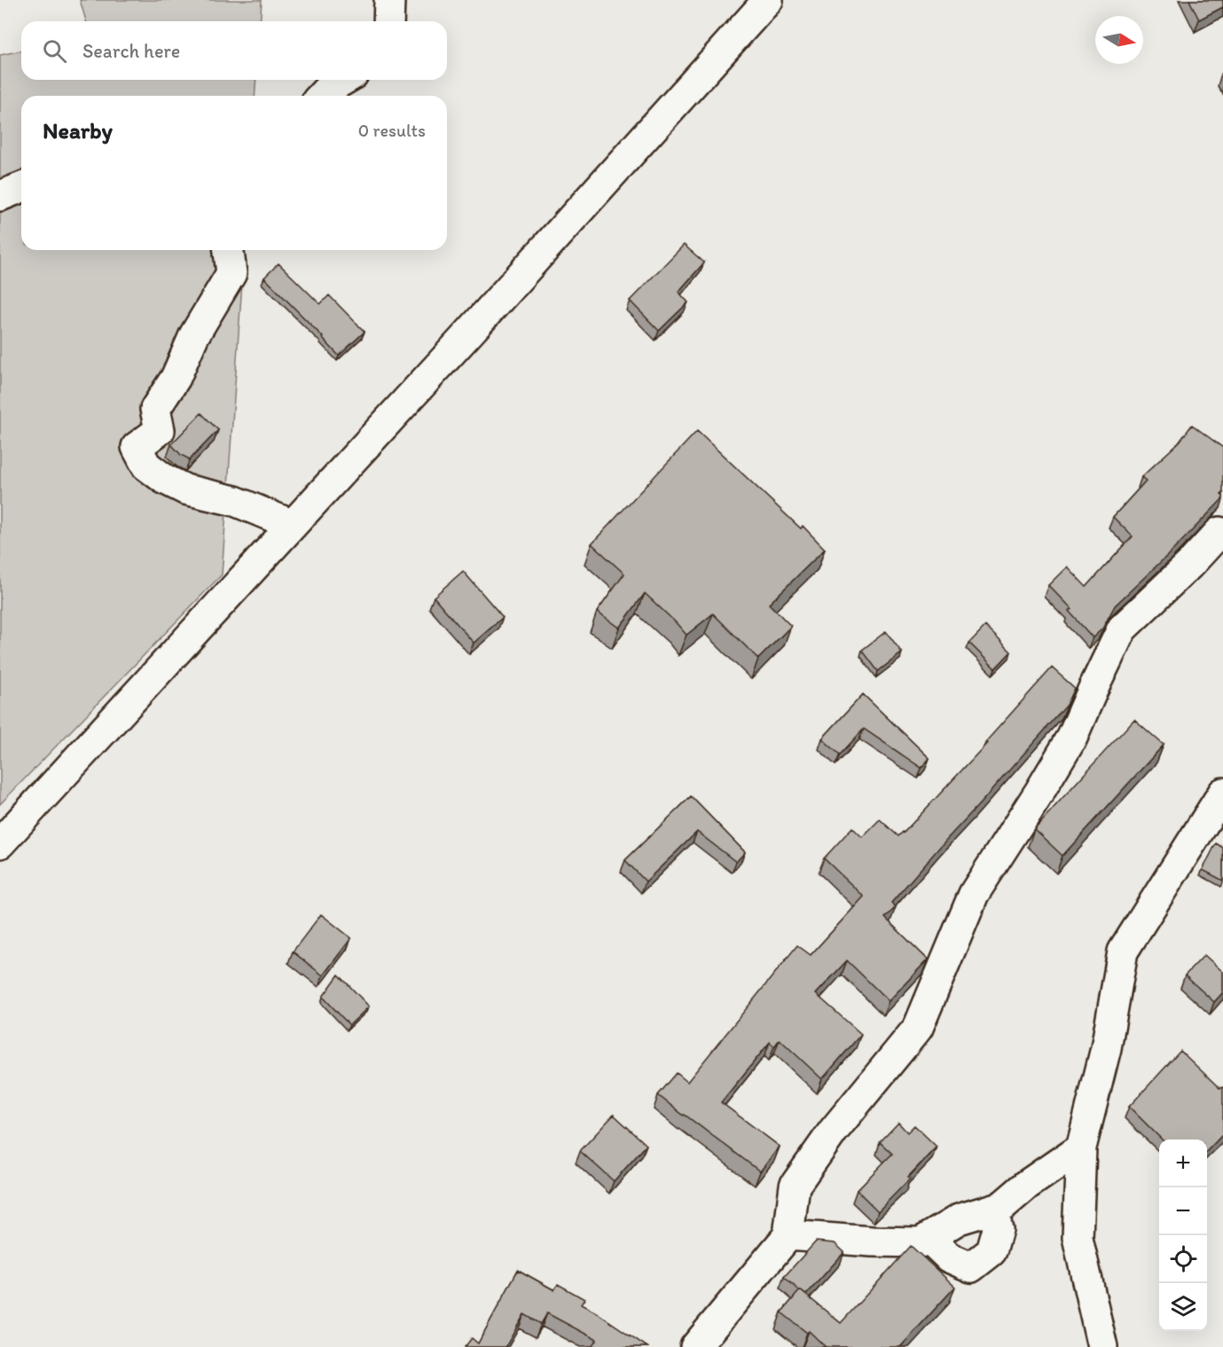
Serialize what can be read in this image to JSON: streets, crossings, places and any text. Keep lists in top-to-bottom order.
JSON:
{
  "north": "right",
  "page": {
    "search": "Search here",
    "heading": ["Nearby", "0 results"],
    "map_buttons": ["+", "−"]
  }
}
